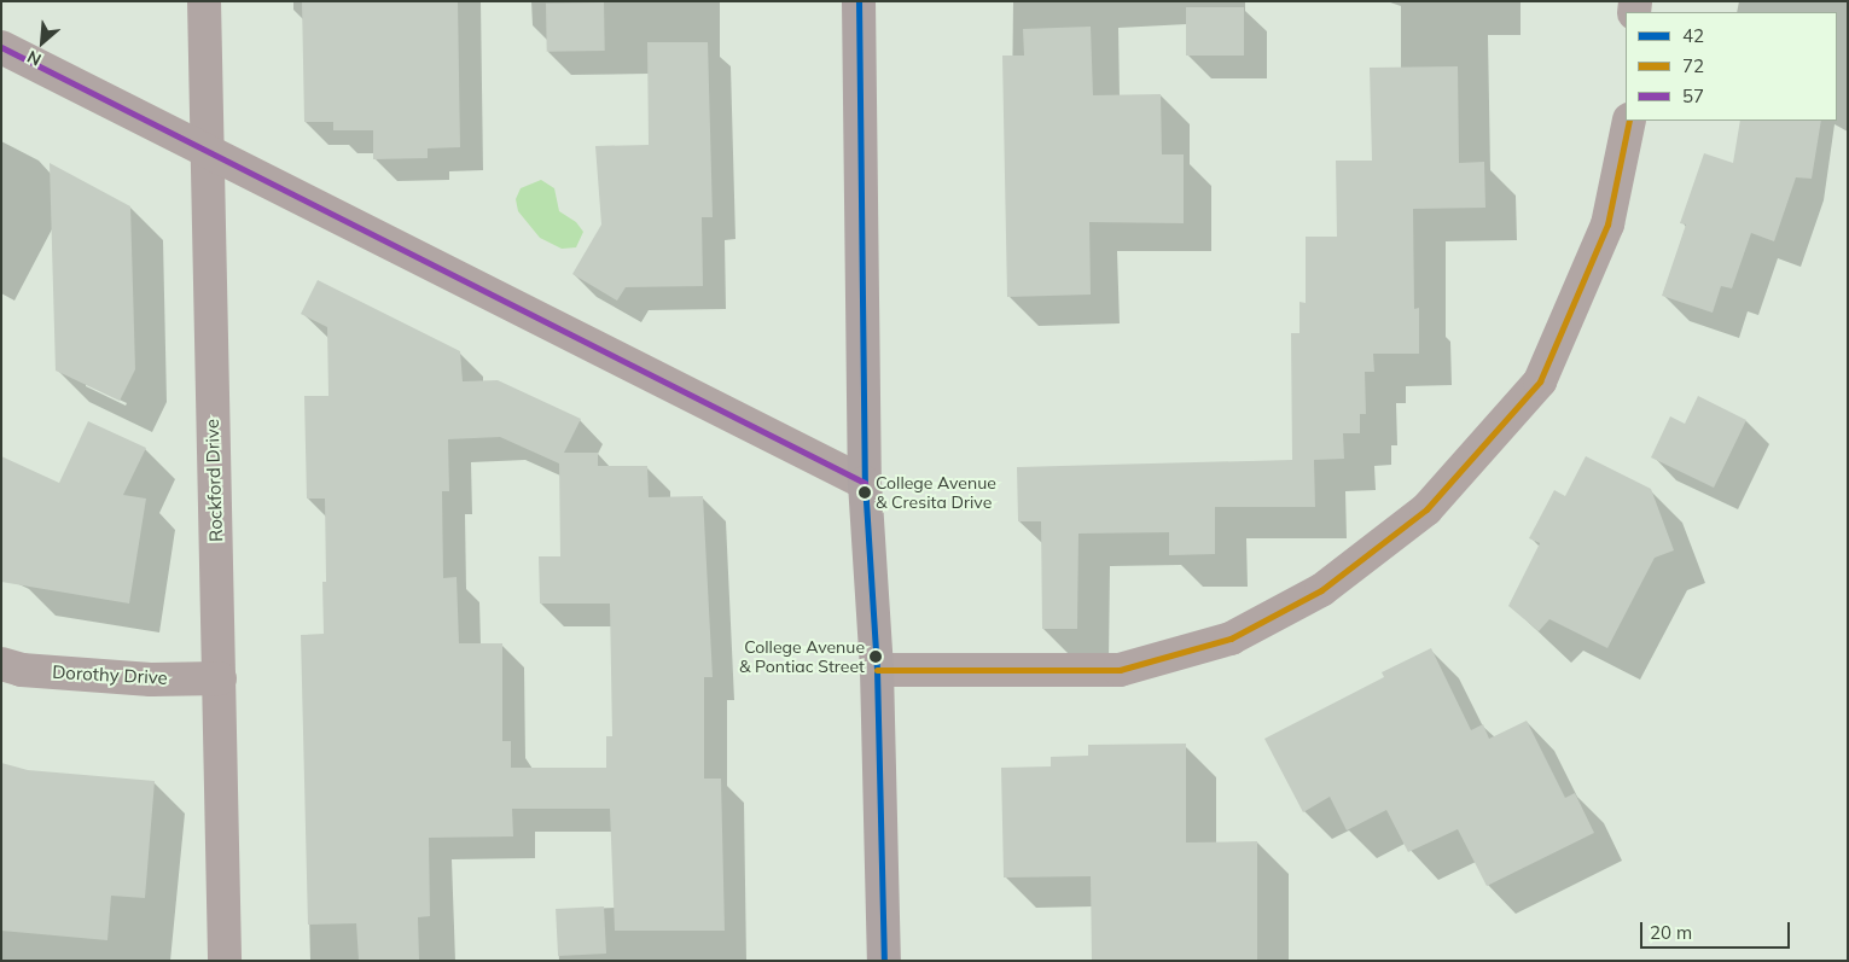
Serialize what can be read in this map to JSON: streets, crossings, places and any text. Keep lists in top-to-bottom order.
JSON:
{
  "streets": {
    "street": ["Rockford Drive", "Dorothy Drive"]
  },
  "crossings": [
    ["Rockford Drive", "Dorothy Drive"]
  ],
  "places": ["College Avenue & Cresita Drive", "College Avenue & Pontiac Street"],
  "lines": ["transit line 42", "transit line 57", "transit line 72"],
  "legend": ["42", "72", "57"],
  "scale_bar": "20 m",
  "north": "bottom left"
}
